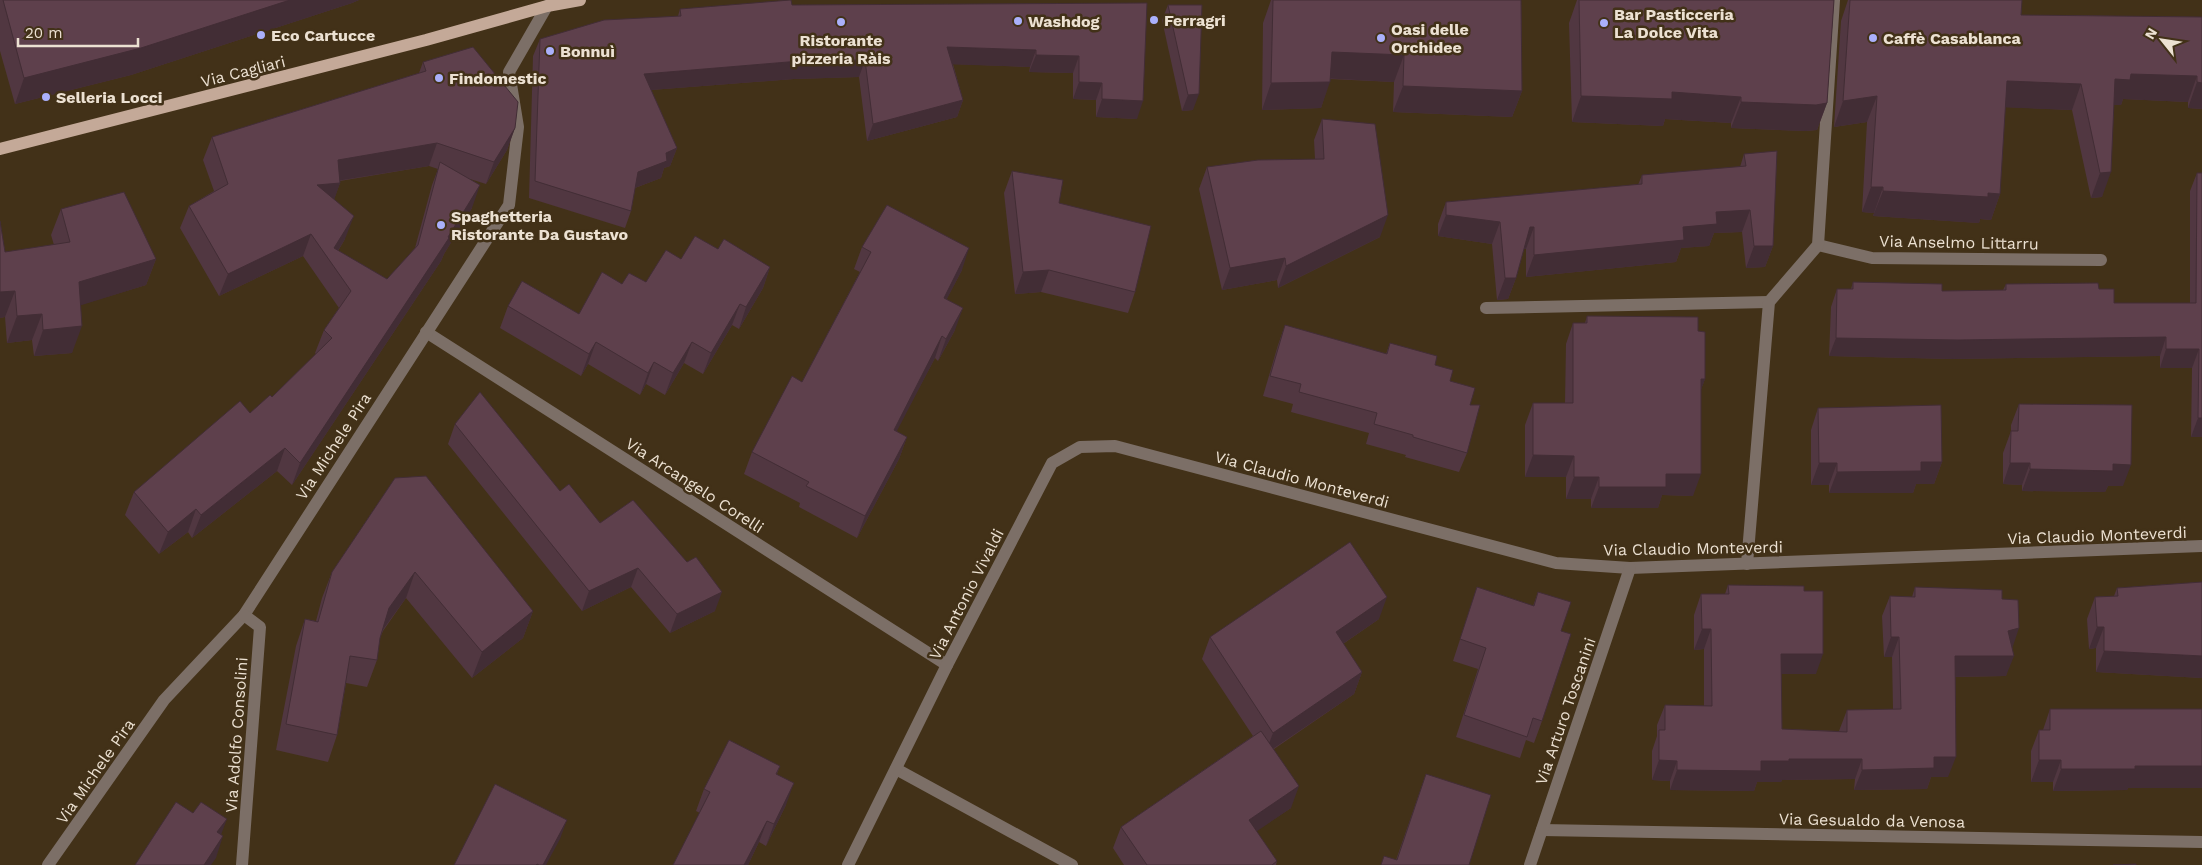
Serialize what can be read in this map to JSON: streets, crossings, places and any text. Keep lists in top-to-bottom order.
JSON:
{
  "streets": {
    "main road": ["Via Cagliari"],
    "street": [
      "Via Anselmo Littarru",
      "Via Michele Pira",
      "Via Claudio Monteverdi",
      "Via Arcangelo Corelli",
      "Via Antonio Vivaldi",
      "Via Arturo Toscanini",
      "Via Adolfo Consolini",
      "Via Gesualdo da Venosa"
    ]
  },
  "crossings": [
    ["Via Cagliari", "Via Michele Pira"],
    ["Via Michele Pira", "Via Arcangelo Corelli"],
    ["Via Michele Pira", "Via Adolfo Consolini"],
    ["Via Claudio Monteverdi", "Via Antonio Vivaldi"],
    ["Via Claudio Monteverdi", "Via Arturo Toscanini"],
    ["Via Arcangelo Corelli", "Via Antonio Vivaldi"],
    ["Via Arturo Toscanini", "Via Gesualdo da Venosa"]
  ],
  "places": [
    "Ferragri",
    "Washdog",
    "Ristorante pizzeria Ràis",
    "Bar Pasticceria La Dolce Vita",
    "Eco Cartucce",
    "Oasi delle Orchidee",
    "Caffè Casablanca",
    "Bonnuì",
    "Findomestic",
    "Selleria Locci",
    "Spaghetteria Ristorante Da Gustavo"
  ],
  "scale_bar": "20 m",
  "north": "top left"
}
